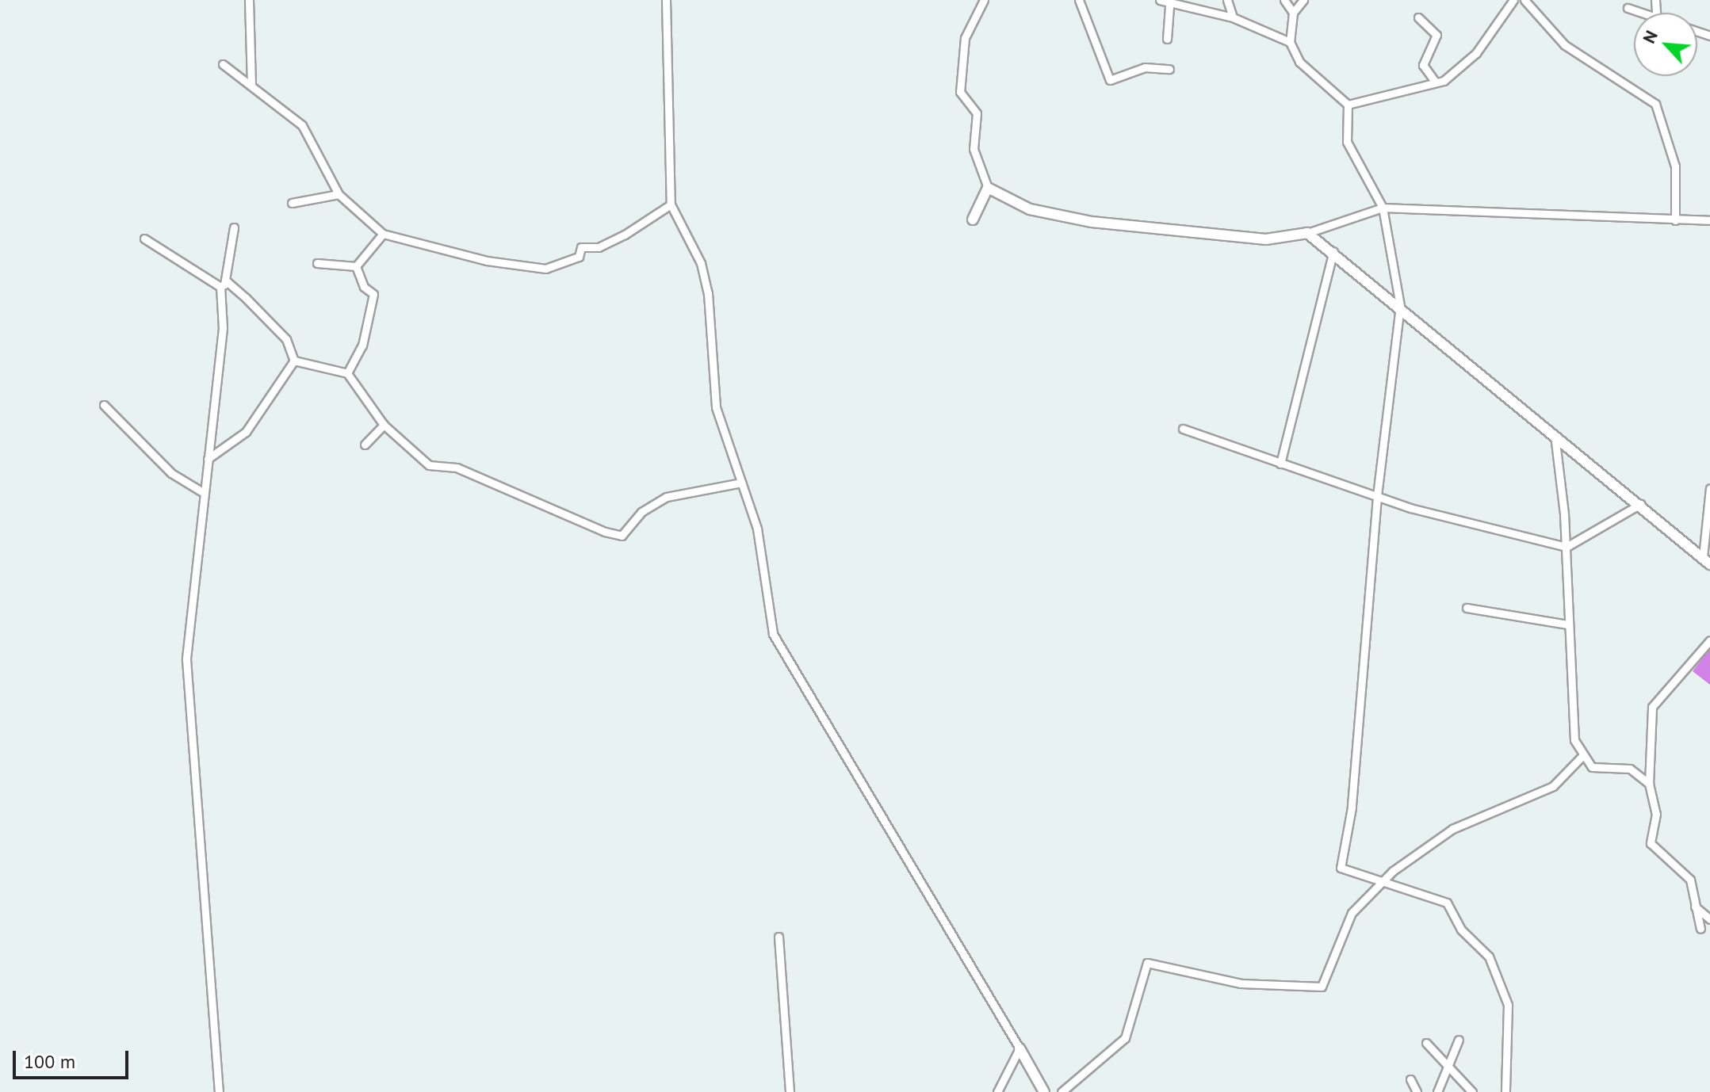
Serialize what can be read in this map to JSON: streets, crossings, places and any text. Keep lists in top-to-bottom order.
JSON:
{
  "scale_bar": "100 m",
  "north": "top left"
}
